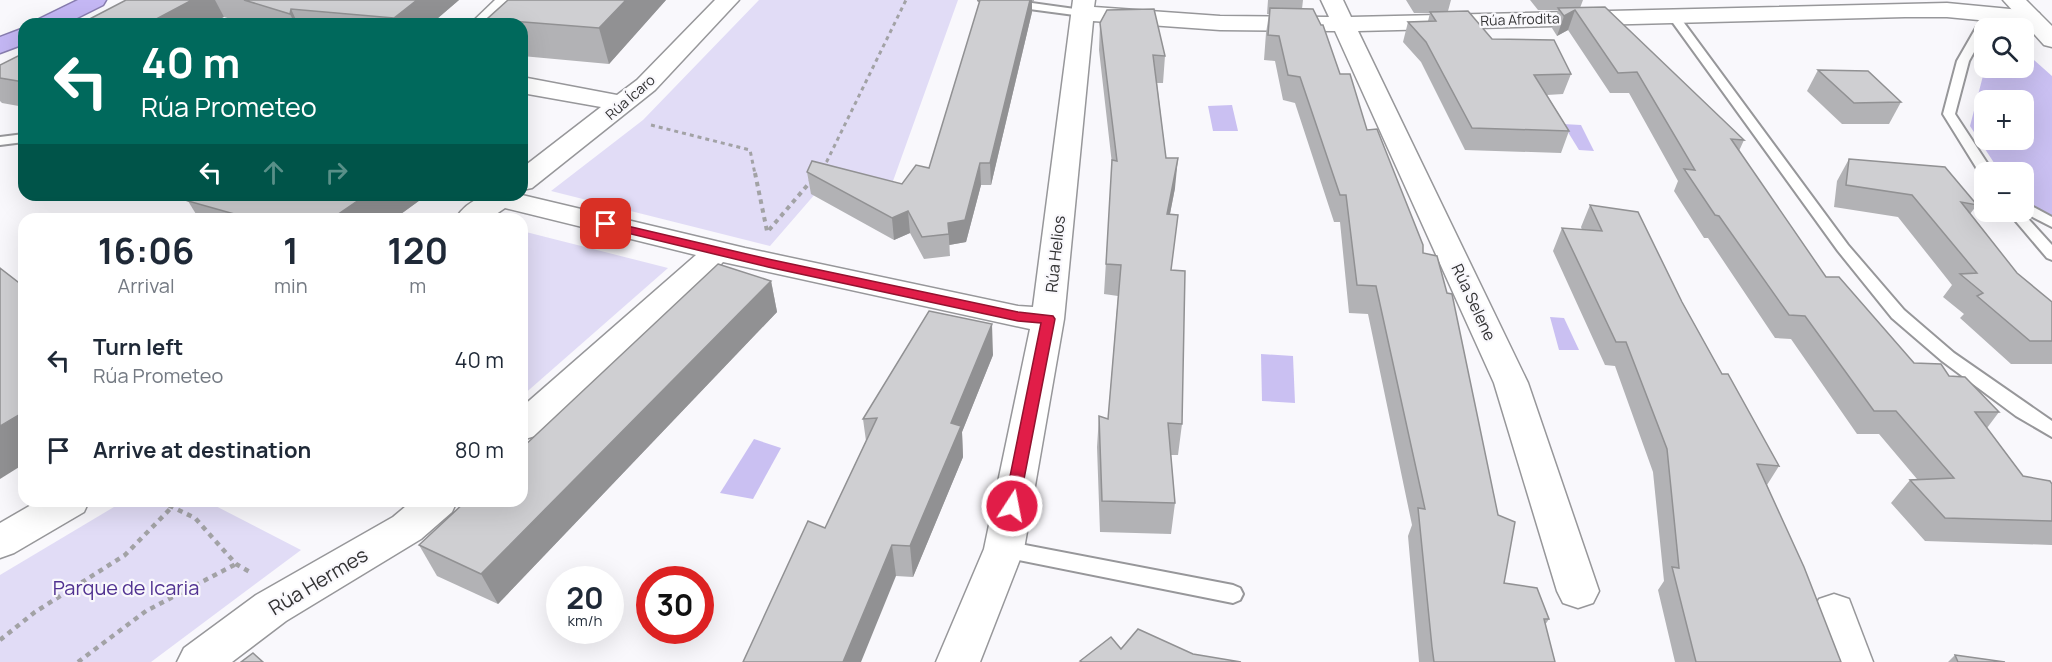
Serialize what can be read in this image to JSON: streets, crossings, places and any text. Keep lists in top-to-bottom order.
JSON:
{
  "streets": {
    "street": [
      "Rúa Afrodita",
      "Rúa Ícaro",
      "Rúa Helios",
      "Rúa Selene",
      "Rúa Hermes"
    ]
  },
  "crossings": [
    ["Rúa Afrodita", "Rúa Helios"],
    ["Rúa Afrodita", "Rúa Selene"]
  ],
  "parks": ["Parque de Icaria"],
  "page": {
    "map_buttons": ["+", "−"],
    "turn": ["40 m", "Rúa Prometeo"],
    "eta": [
      "16:06",
      "Arrival",
      "1",
      "min",
      "120",
      "m"
    ],
    "list": [
      {
        "name": "Turn left",
        "note": "Rúa Prometeo",
        "value": "40 m"
      },
      {
        "name": "Arrive at destination",
        "value": "80 m"
      }
    ],
    "speed": "20 km/h",
    "limit": "30"
  }
}
